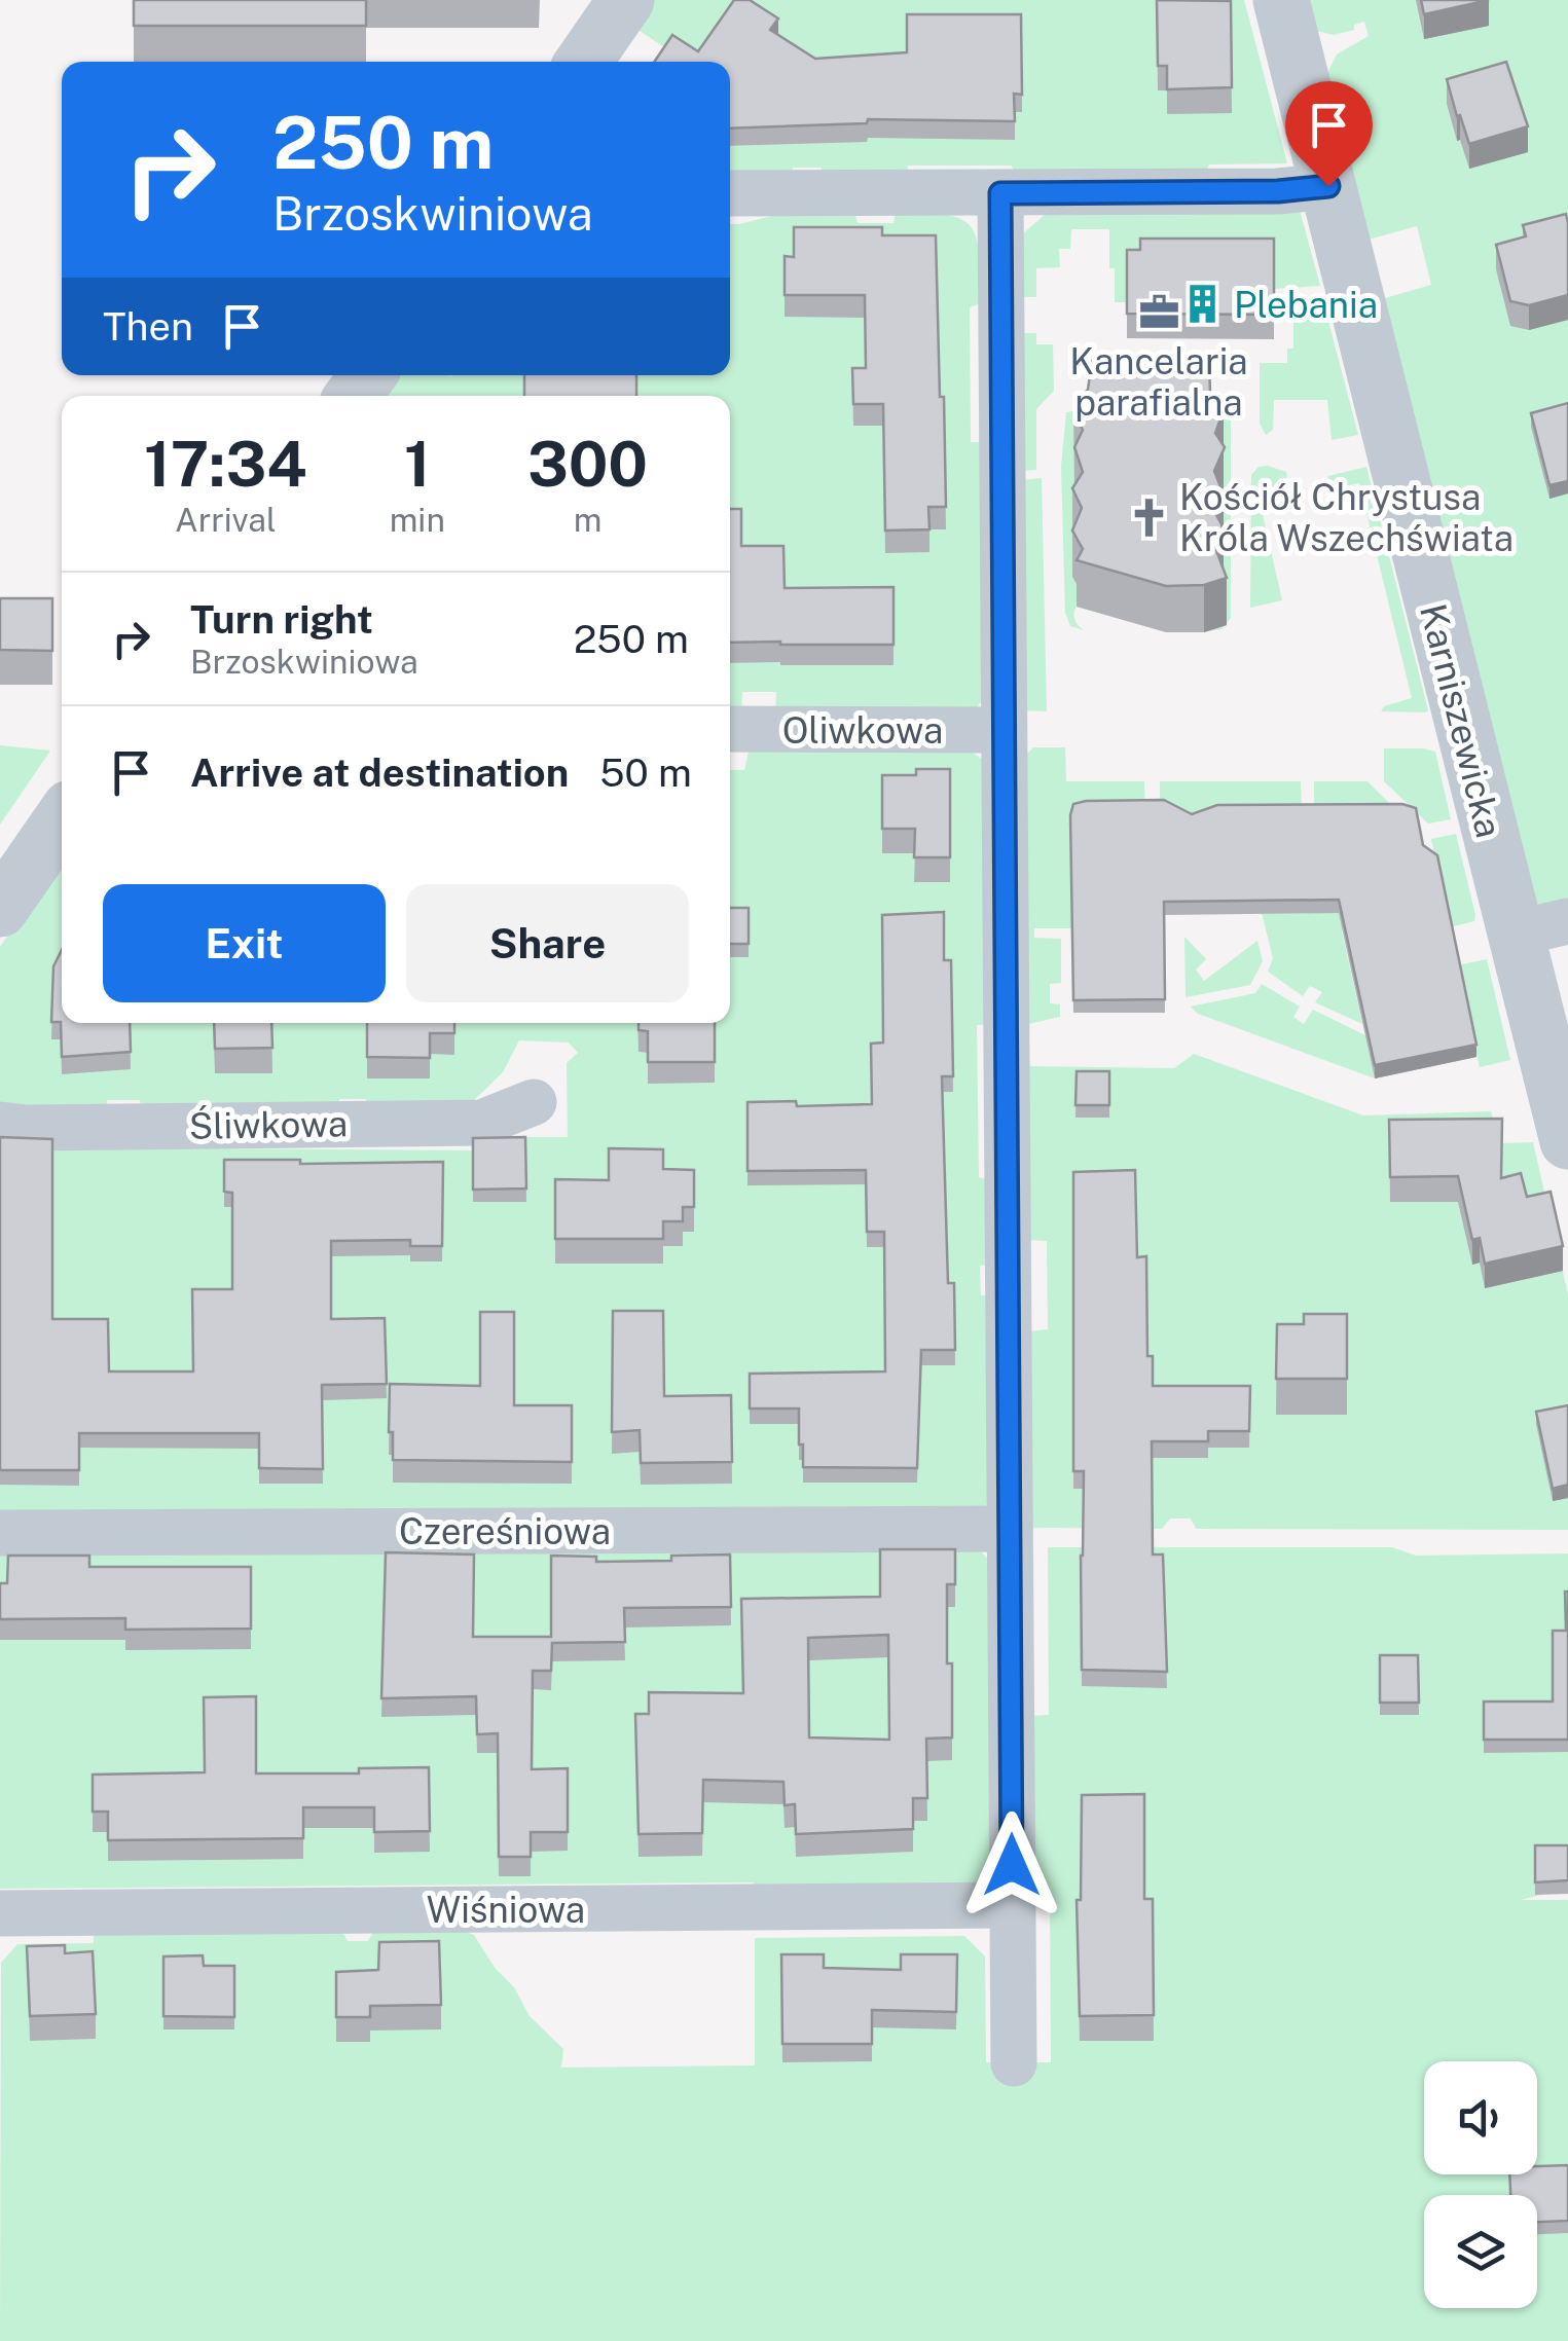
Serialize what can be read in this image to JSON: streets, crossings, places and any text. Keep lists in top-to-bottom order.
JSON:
{
  "streets": {
    "street": [
      "Karniszewicka",
      "Oliwkowa",
      "Śliwkowa",
      "Czereśniowa",
      "Wiśniowa"
    ]
  },
  "places": {
    "building": ["Plebania"],
    "office": ["Kancelaria parafialna"],
    "church": ["Kościół Chrystusa Króla Wszechświata"]
  },
  "page": {
    "turn": ["250 m", "Brzoskwiniowa"],
    "then": "Then",
    "eta": [
      "17:34",
      "Arrival",
      "1",
      "min",
      "300",
      "m"
    ],
    "list": [
      {
        "name": "Turn right",
        "note": "Brzoskwiniowa",
        "value": "250 m"
      },
      {
        "name": "Arrive at destination",
        "value": "50 m"
      }
    ],
    "buttons": ["Exit", "Share"]
  }
}
